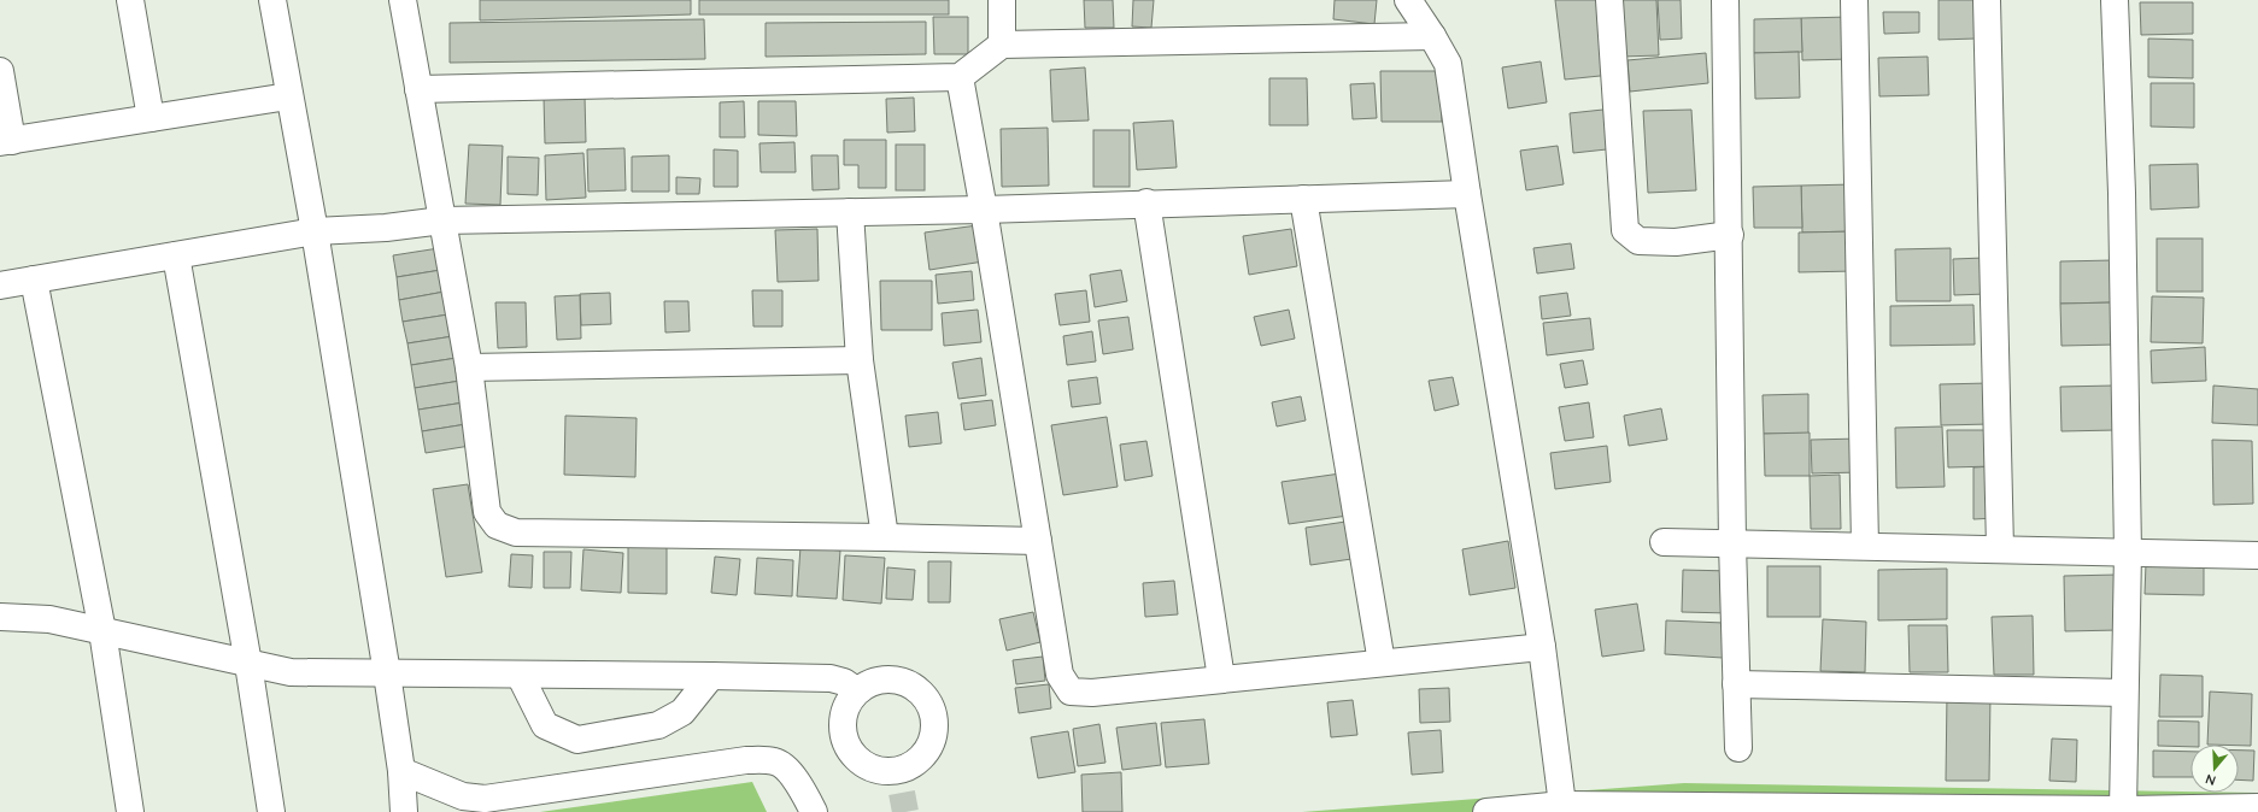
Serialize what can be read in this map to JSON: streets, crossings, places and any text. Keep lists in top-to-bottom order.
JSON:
{
  "north": "bottom"
}
